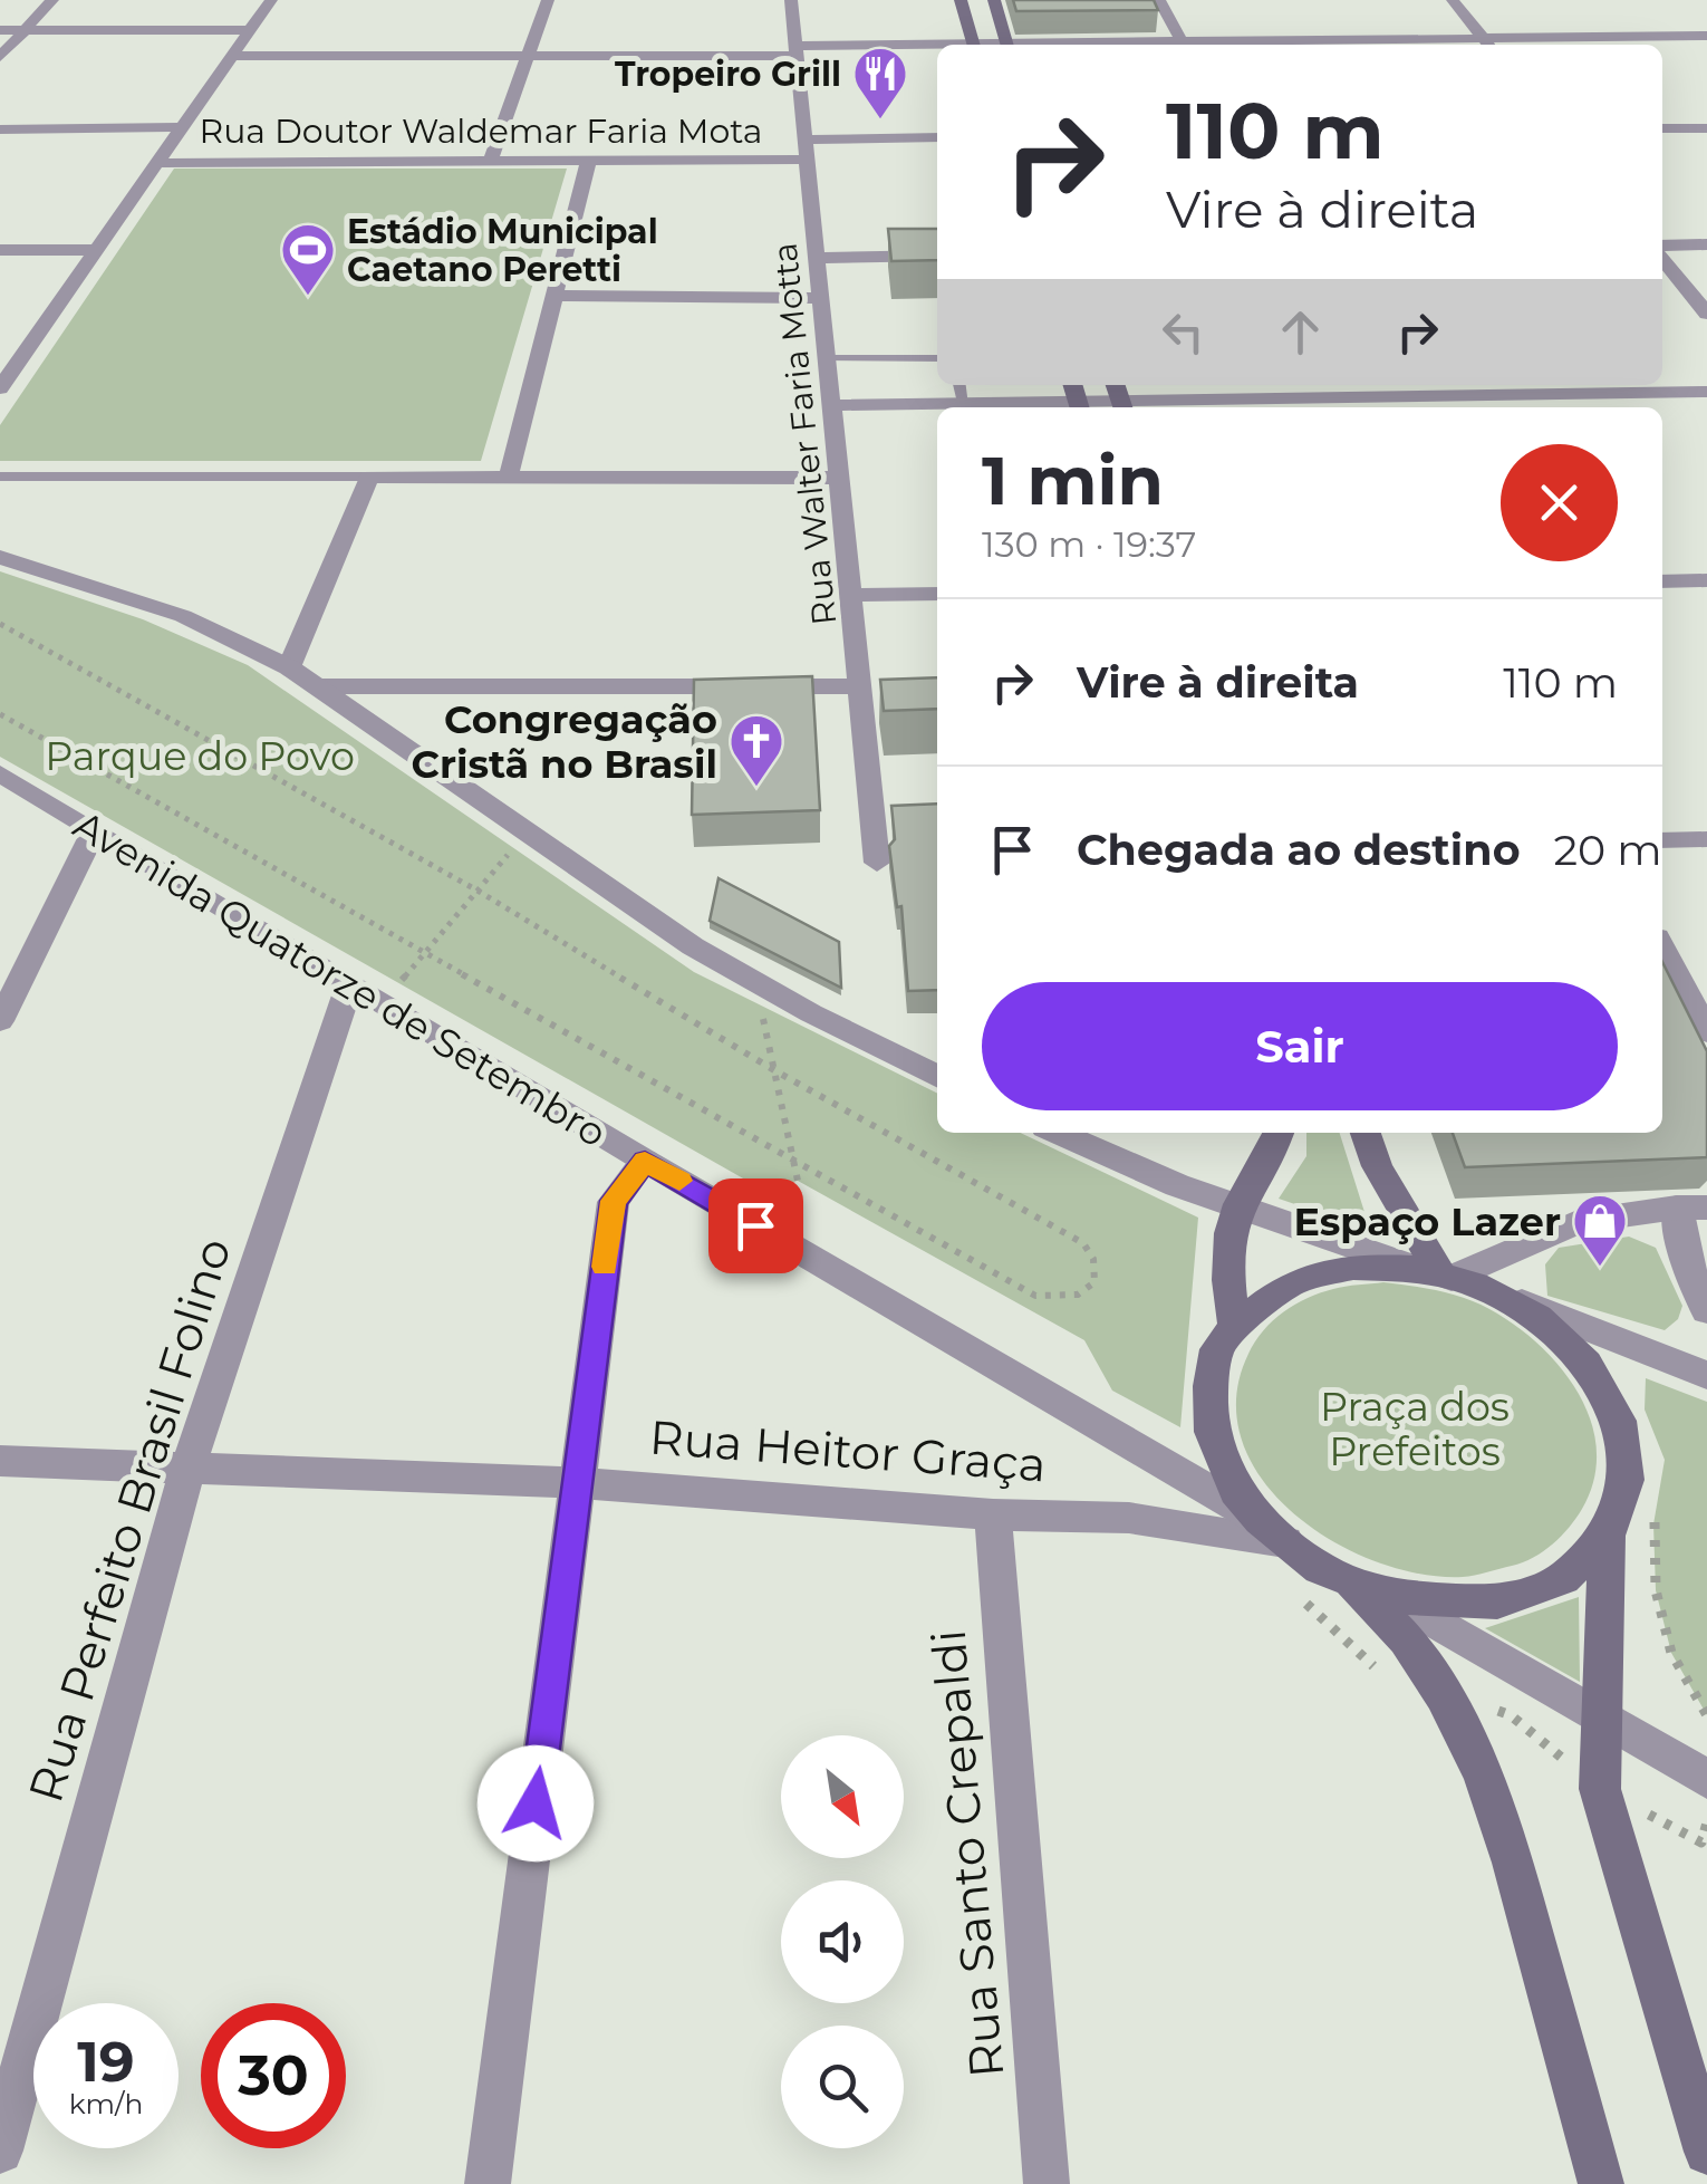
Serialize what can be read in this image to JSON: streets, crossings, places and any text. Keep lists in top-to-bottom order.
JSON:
{
  "streets": {
    "street": [
      "Rua Doutor Waldemar Faria Mota",
      "Rua Walter Faria Motta",
      "Avenida Quatorze de Setembro",
      "Rua Heitor Graça",
      "Rua Perfeito Brasil Folino",
      "Rua Santo Crepaldi"
    ]
  },
  "crossings": [
    ["Rua Doutor Waldemar Faria Mota", "Rua Walter Faria Motta"],
    ["Avenida Quatorze de Setembro", "Rua Heitor Graça"],
    ["Avenida Quatorze de Setembro", "Rua Perfeito Brasil Folino"],
    ["Rua Heitor Graça", "Rua Perfeito Brasil Folino"],
    ["Rua Heitor Graça", "Rua Santo Crepaldi"]
  ],
  "parks": ["Parque do Povo", "Praça dos Prefeitos"],
  "places": {
    "restaurant": ["Tropeiro Grill"],
    "sports": ["Estádio Municipal Caetano Peretti"],
    "church": ["Congregação Cristã no Brasil"],
    "shop": ["Espaço Lazer"]
  },
  "north": "bottom right",
  "page": {
    "turn": ["110 m", "Vire à direita"],
    "heading": ["1 min", "130 m · 19:37"],
    "list": [
      {
        "name": "Vire à direita",
        "value": "110 m"
      },
      {
        "name": "Chegada ao destino",
        "value": "20 m"
      }
    ],
    "buttons": "Sair",
    "speed": "19 km/h",
    "limit": "30"
  }
}
